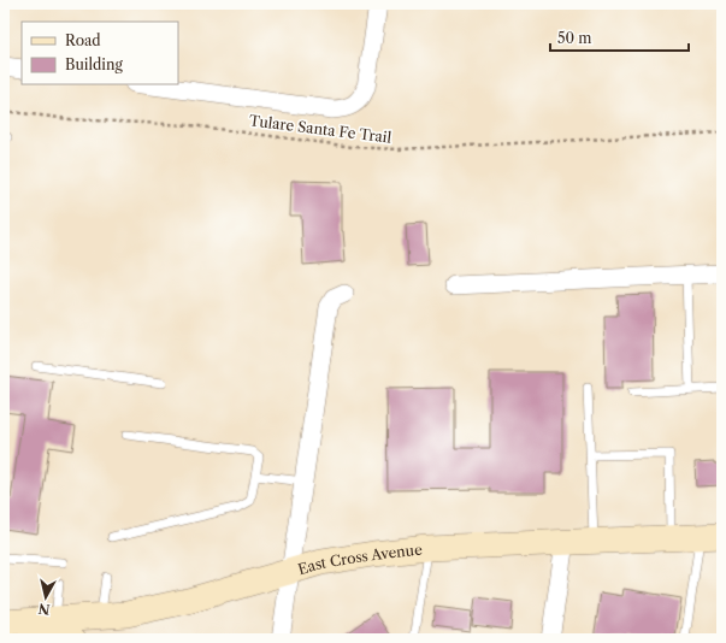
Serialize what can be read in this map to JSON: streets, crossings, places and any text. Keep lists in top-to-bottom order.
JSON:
{
  "streets": {
    "street": ["East Cross Avenue"],
    "path": ["Tulare Santa Fe Trail"]
  },
  "legend": ["Road", "Building"],
  "scale_bar": "50 m",
  "north": "bottom"
}
